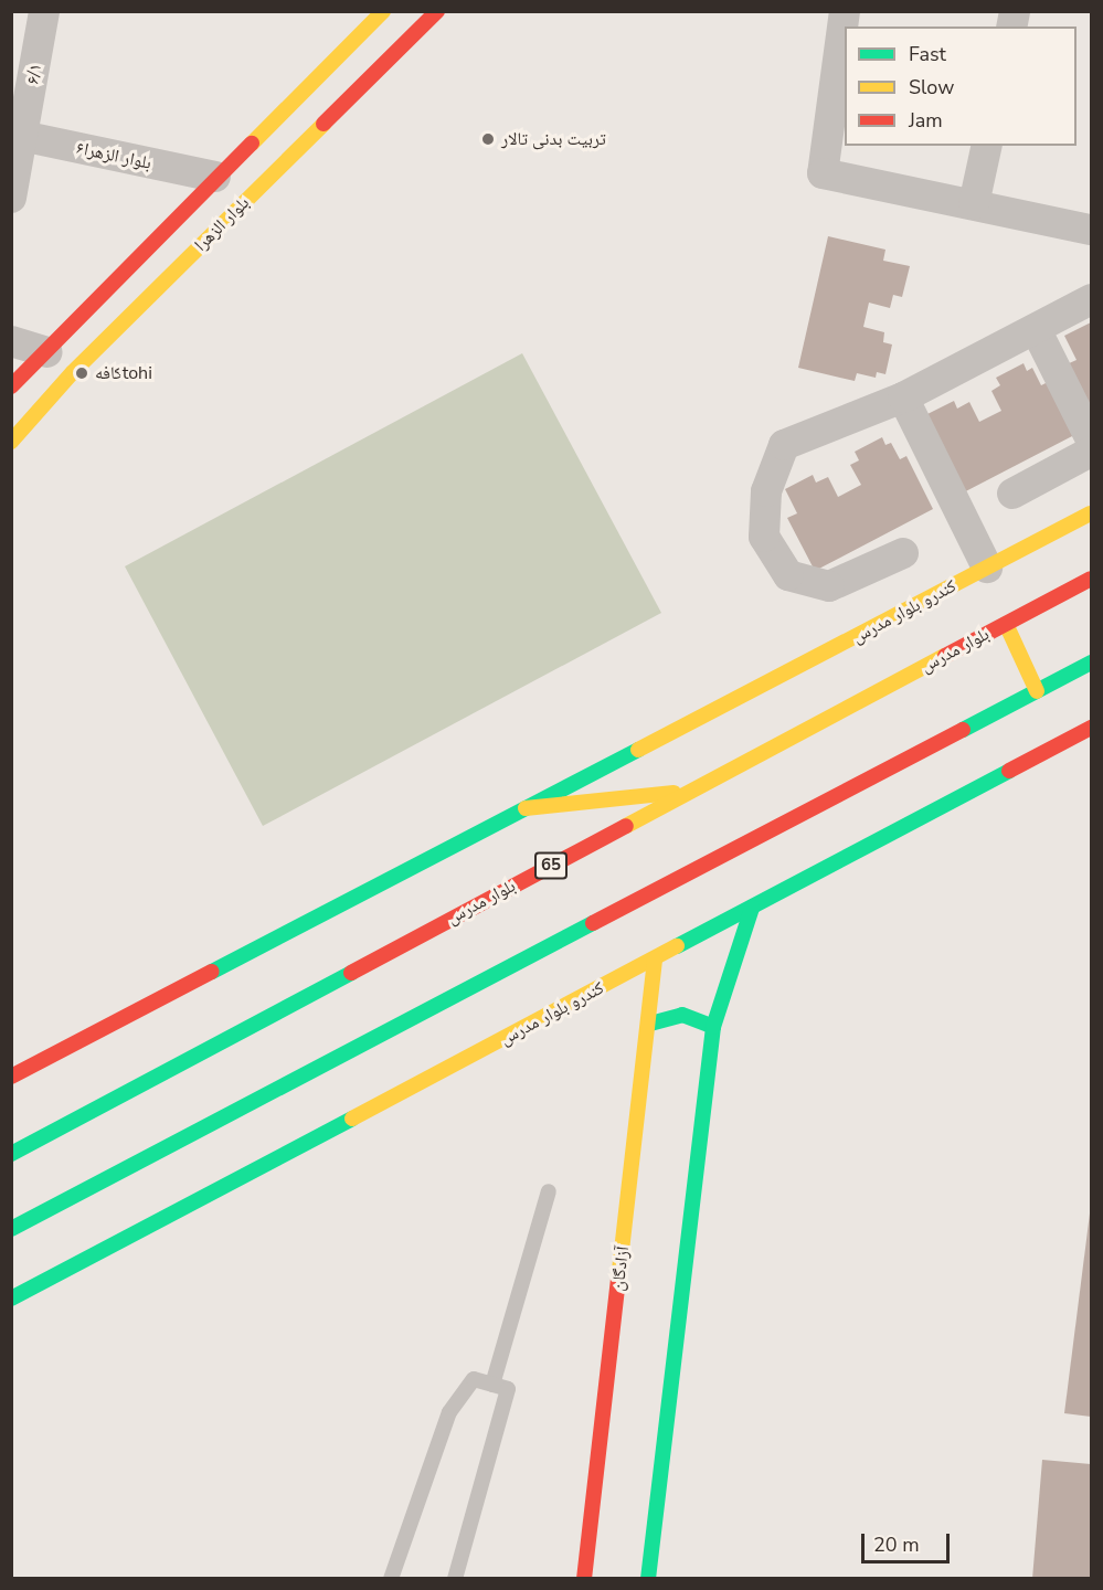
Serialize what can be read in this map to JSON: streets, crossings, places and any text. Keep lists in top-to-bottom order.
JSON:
{
  "streets": {
    "main road": [
      "بلوار الزهرا",
      "کندرو بلوار مدرس",
      "بلوار مدرس",
      "65",
      "آزادگان"
    ],
    "street": ["۶/۱", "بلوار الزهرا۶"]
  },
  "crossings": [
    ["۶/۱", "بلوار الزهرا۶"],
    ["بلوار الزهرا۶", "بلوار الزهرا"],
    ["کندرو بلوار مدرس", "آزادگان"]
  ],
  "places": ["تربیت بدنی تالار", "کافهtohi"],
  "legend": ["Fast", "Slow", "Jam"],
  "scale_bar": "20 m"
}
